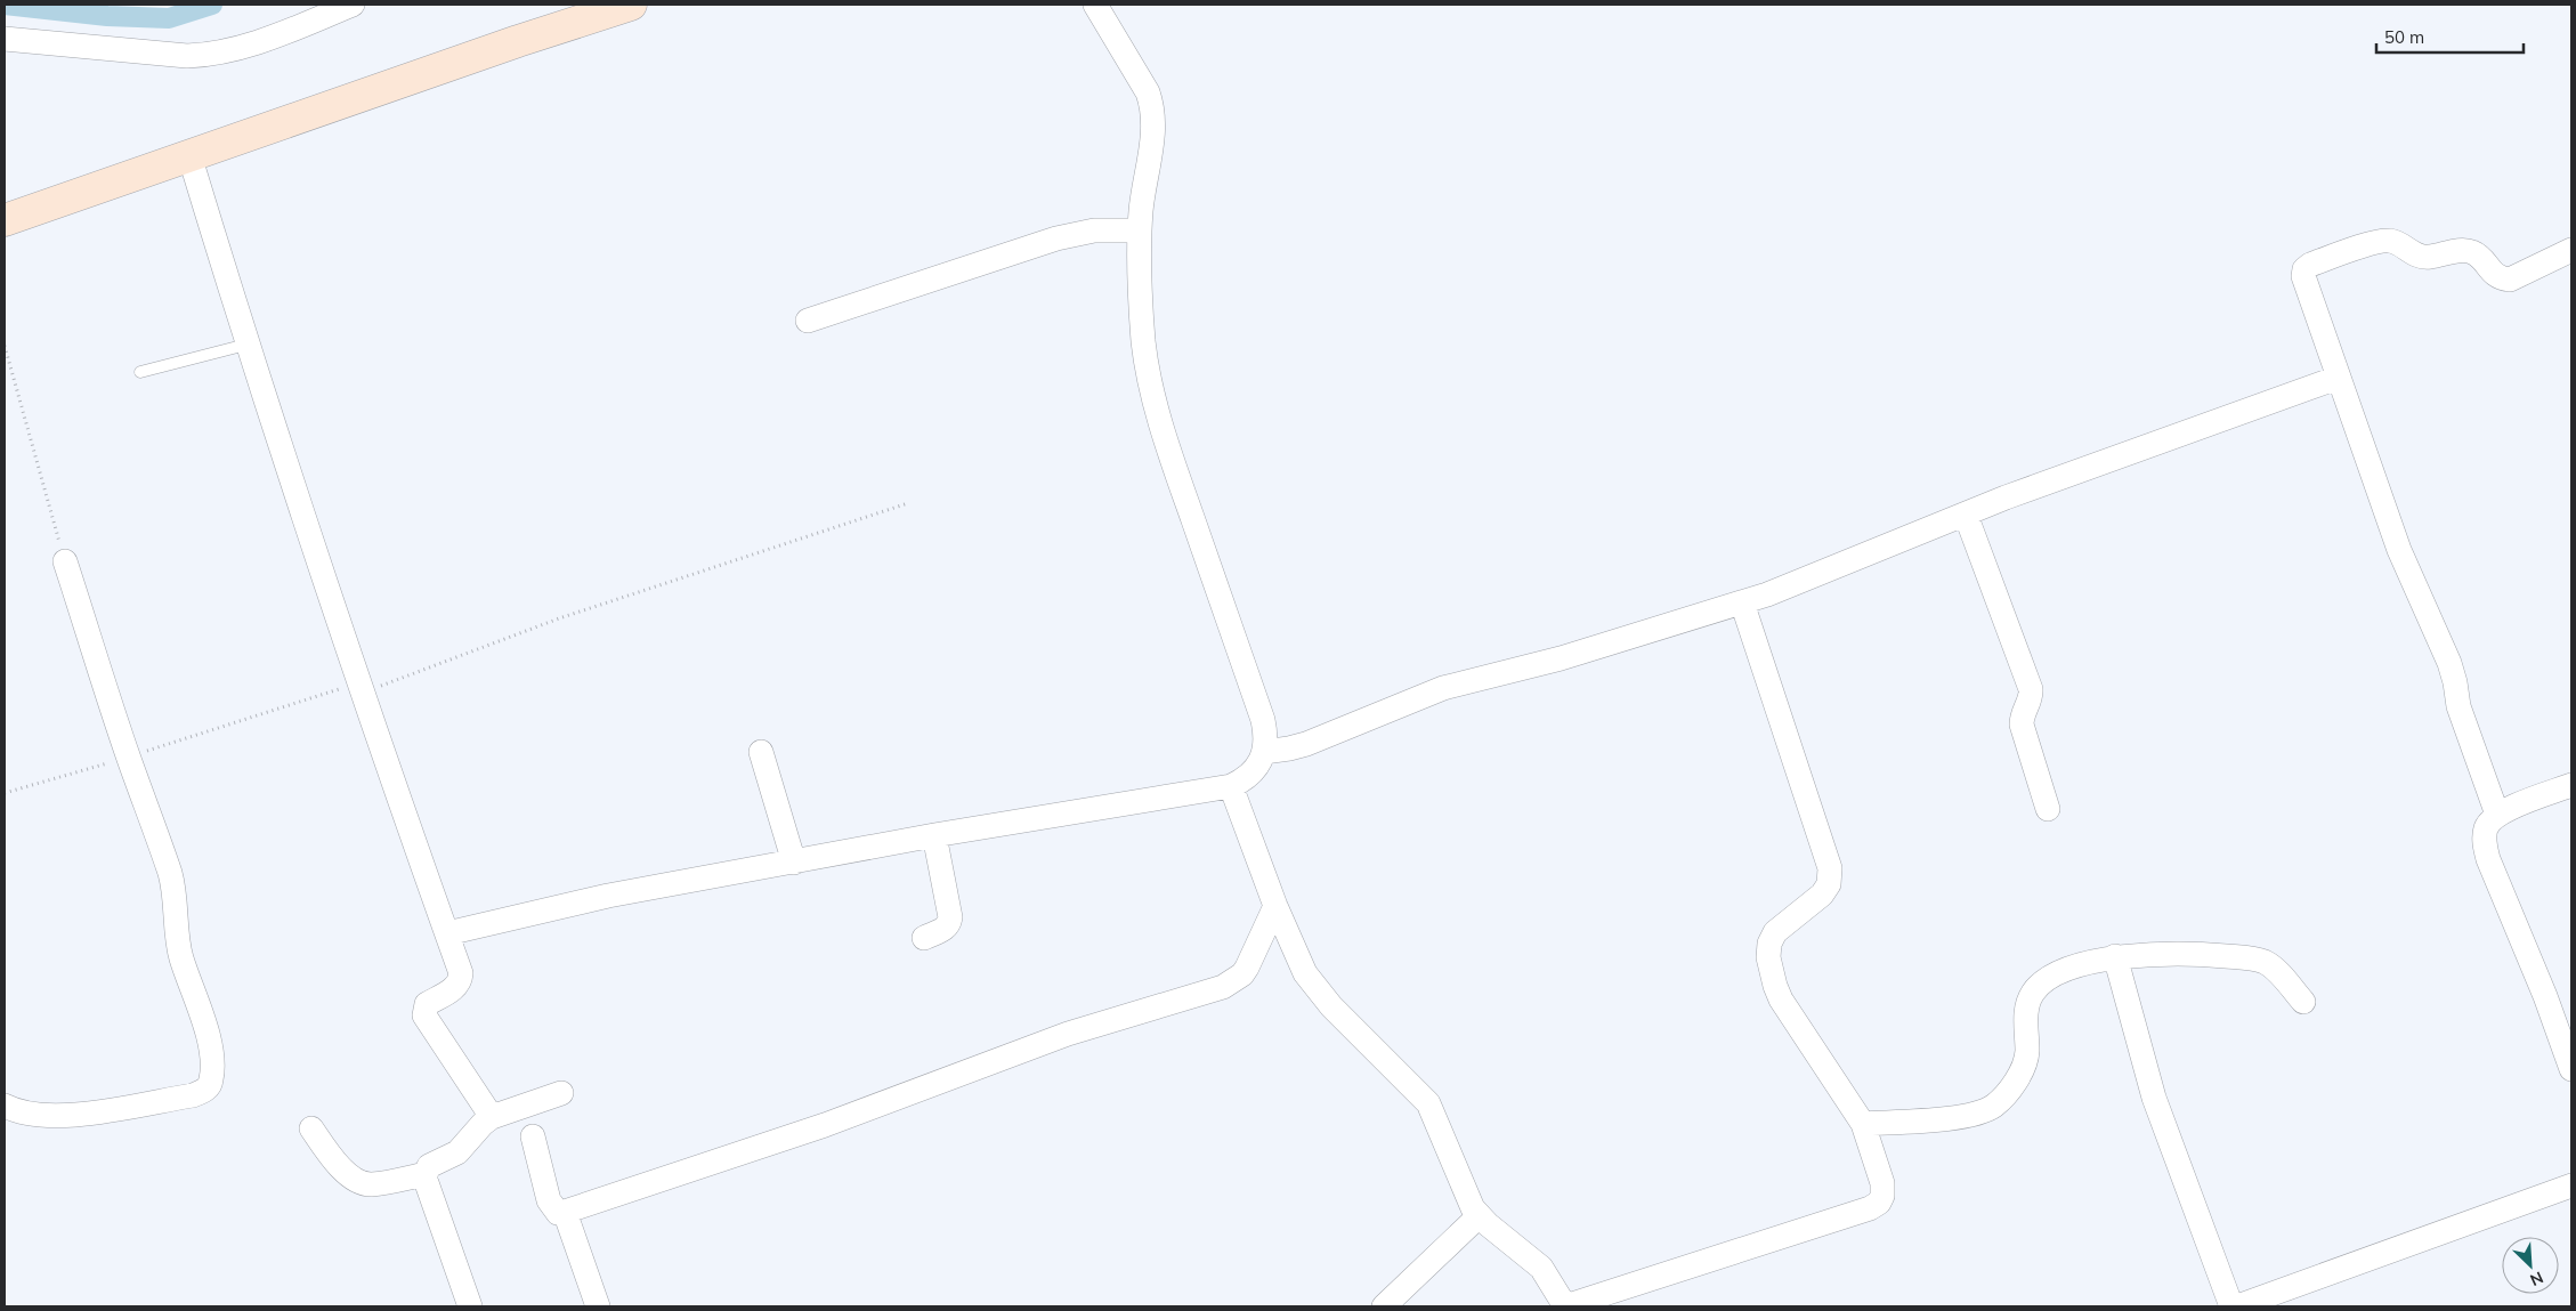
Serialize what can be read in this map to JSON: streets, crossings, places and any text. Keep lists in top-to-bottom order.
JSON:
{
  "scale_bar": "50 m",
  "north": "bottom right"
}
